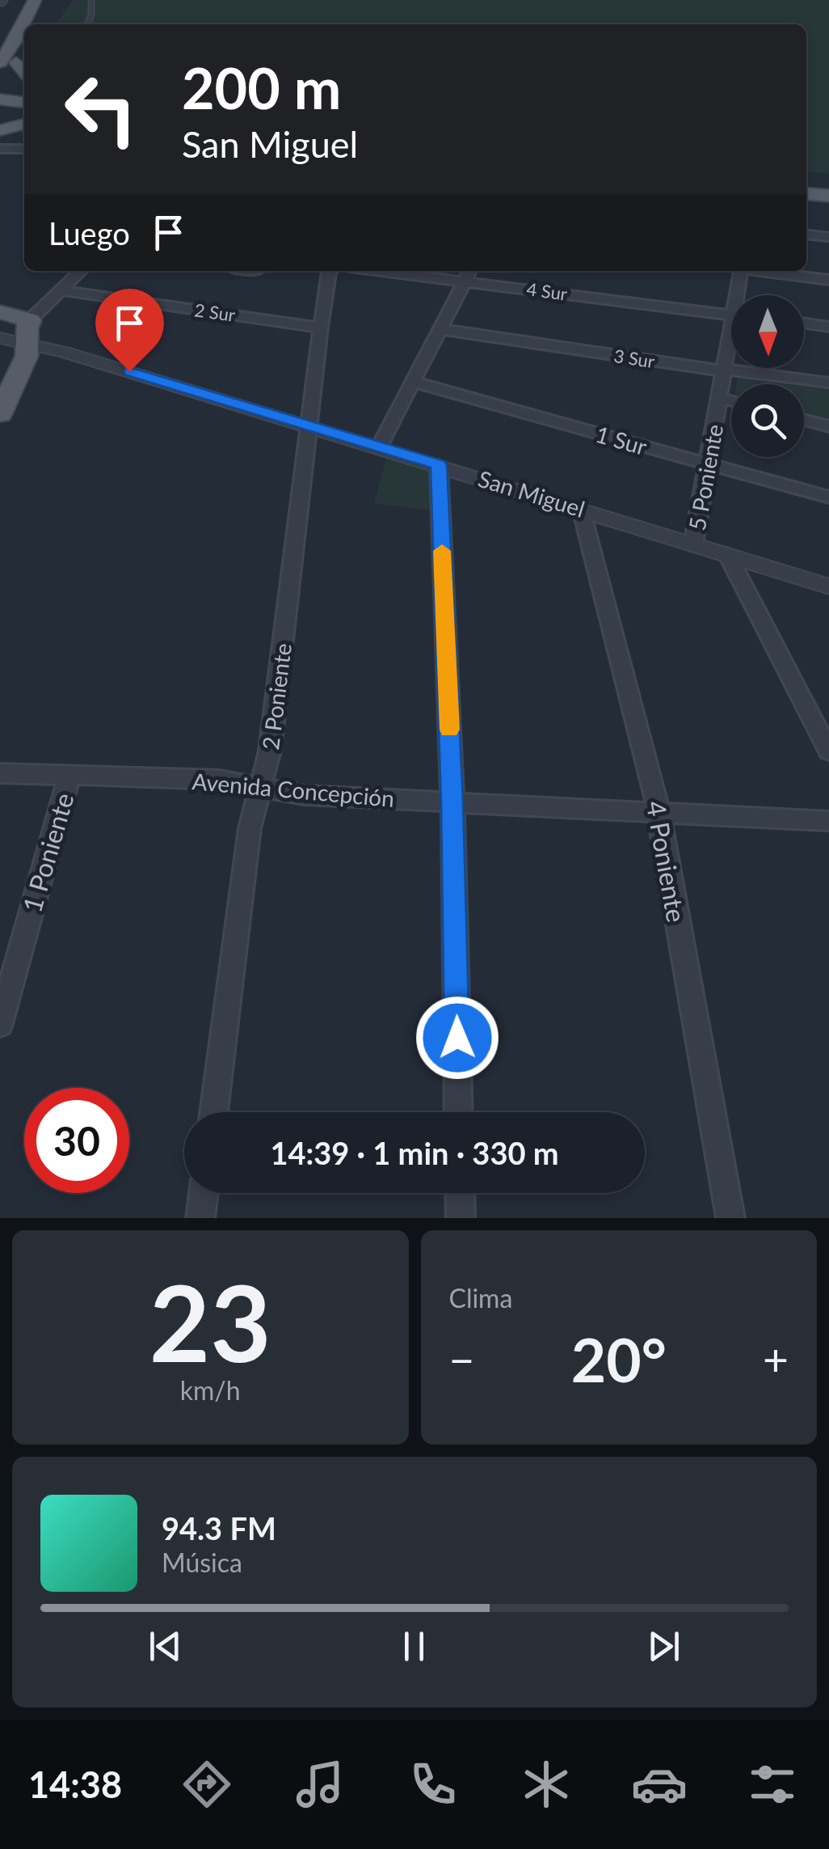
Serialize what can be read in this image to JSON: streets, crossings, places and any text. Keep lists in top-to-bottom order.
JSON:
{
  "streets": {
    "main road": ["San Miguel"],
    "street": [
      "4 Sur",
      "2 Sur",
      "3 Sur",
      "1 Sur",
      "5 Poniente",
      "2 Poniente",
      "Avenida Concepción",
      "1 Poniente",
      "4 Poniente"
    ]
  },
  "crossings": [
    ["2 Sur", "2 Poniente"],
    ["3 Sur", "5 Poniente"],
    ["1 Sur", "5 Poniente"],
    ["5 Poniente", "San Miguel"],
    ["San Miguel", "2 Poniente"],
    ["San Miguel", "4 Poniente"],
    ["2 Poniente", "Avenida Concepción"],
    ["Avenida Concepción", "1 Poniente"],
    ["Avenida Concepción", "4 Poniente"]
  ],
  "north": "bottom",
  "page": {
    "turn": ["200 m", "San Miguel"],
    "then": "Luego",
    "limit": "30",
    "trip": "14:39 · 1 min · 330 m",
    "tile": [
      ["23", "km/h"],
      "Clima"
    ],
    "heat": ["−", "20°", "+"],
    "song": ["94.3 FM", "Música"],
    "tabs": "14:38"
  }
}
